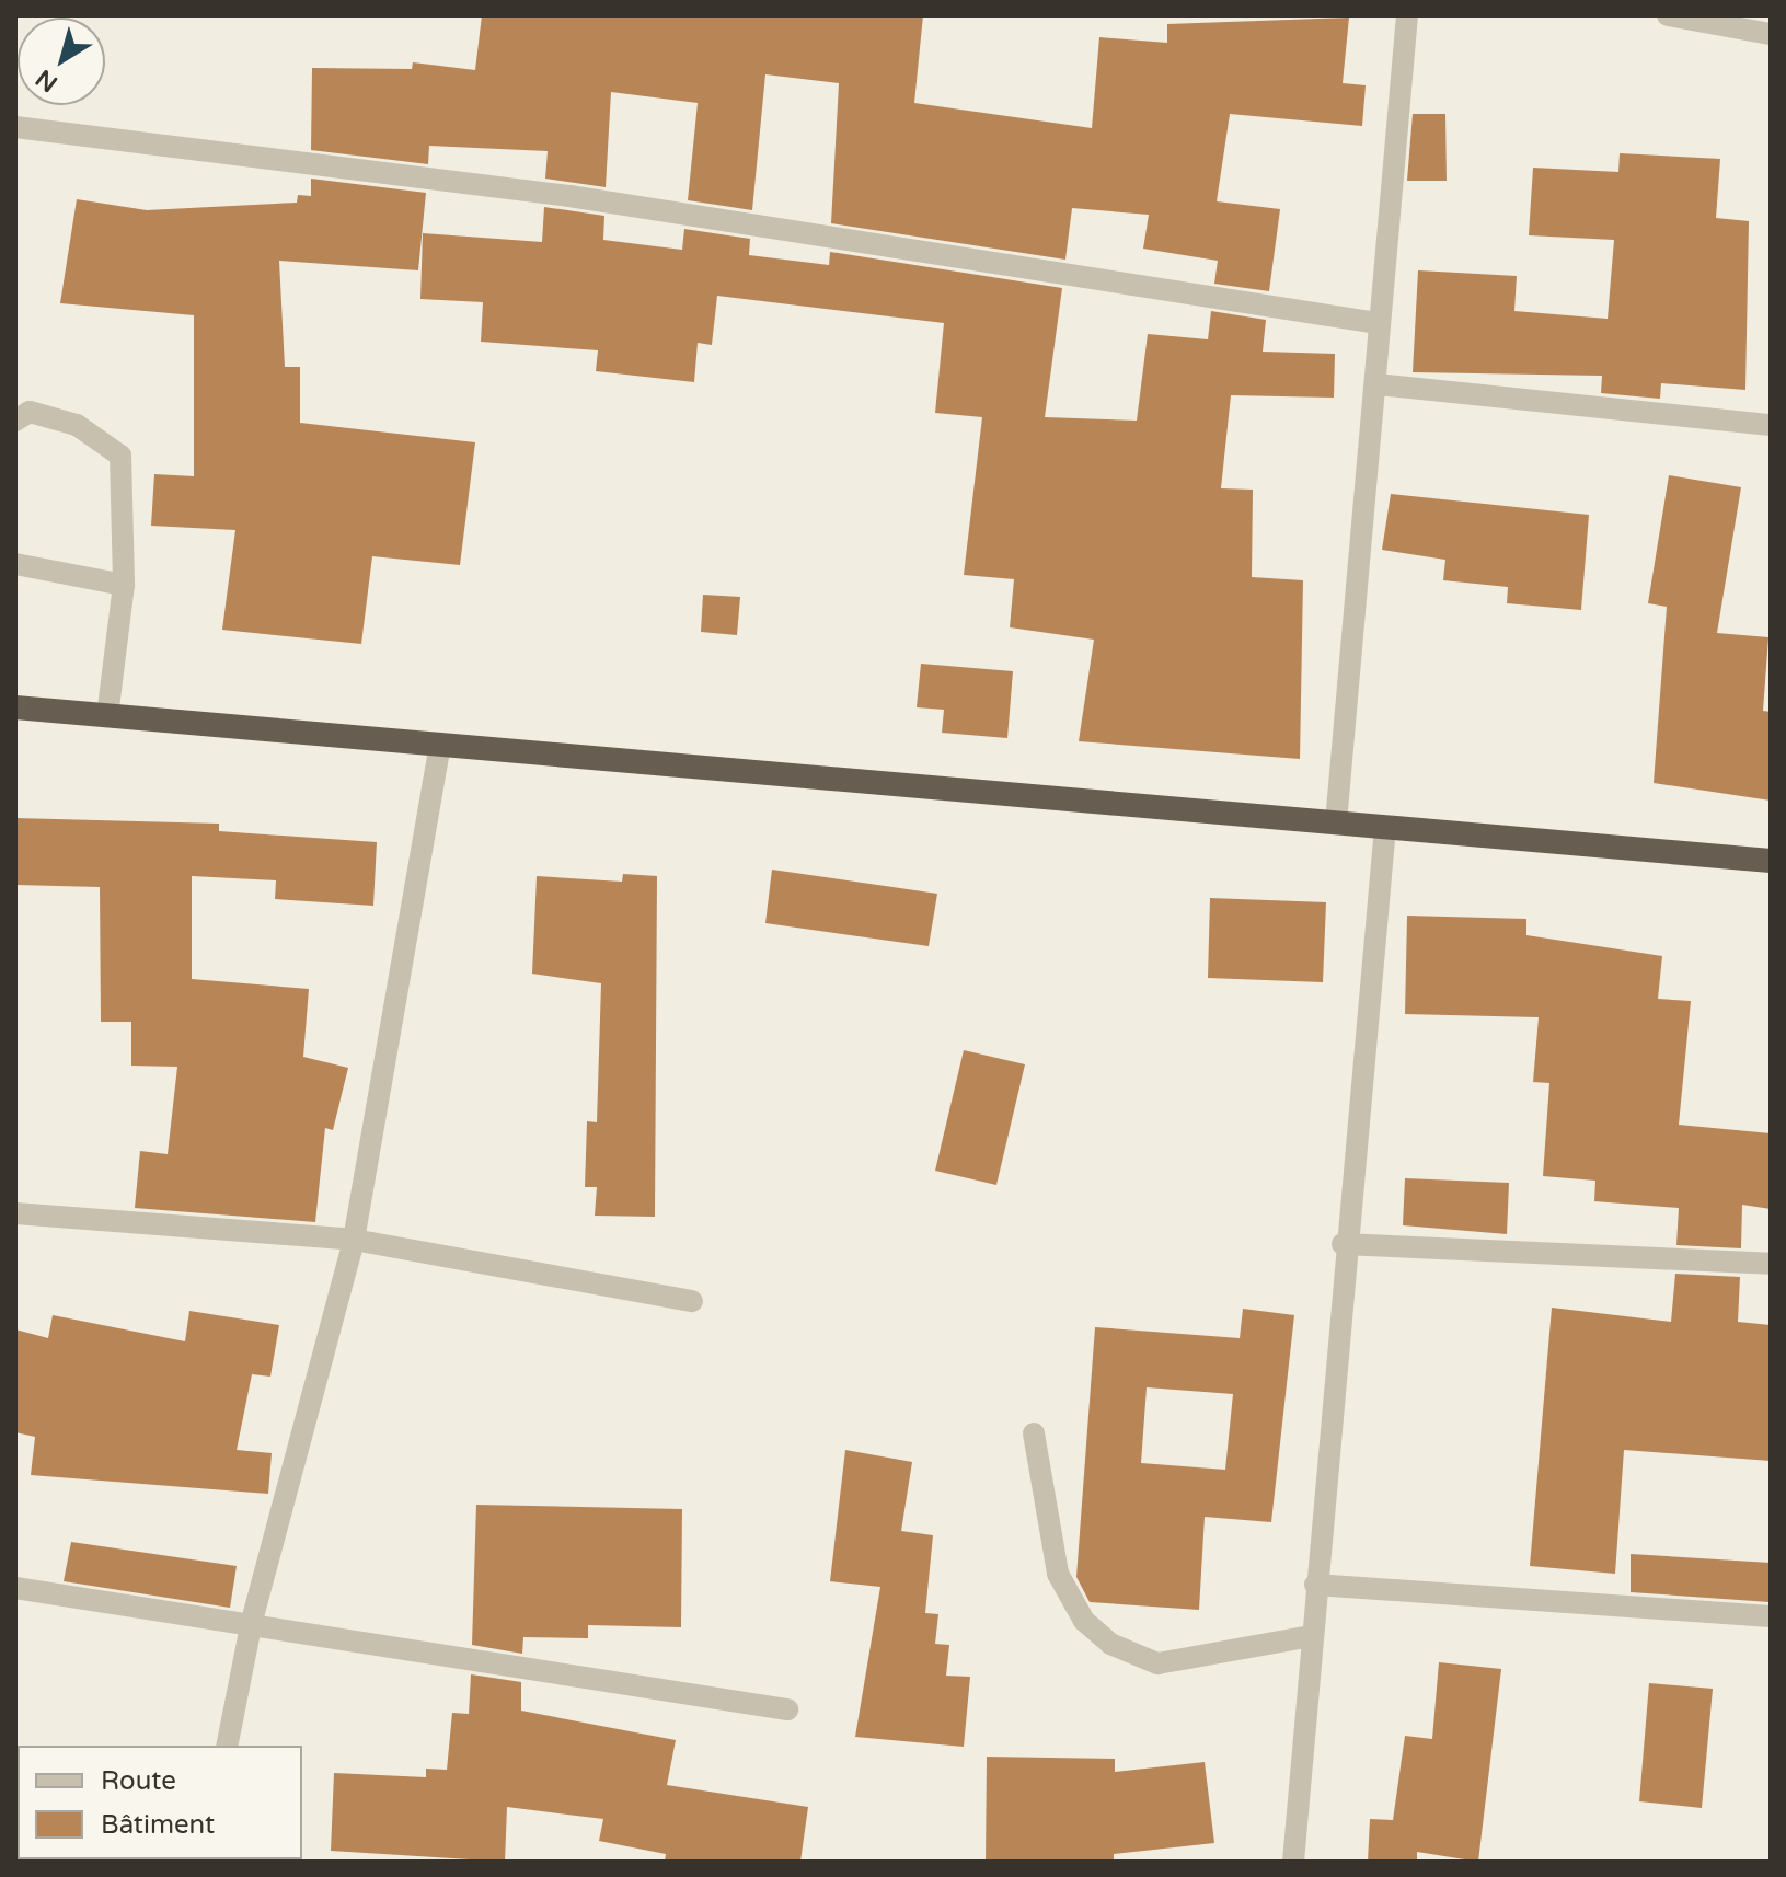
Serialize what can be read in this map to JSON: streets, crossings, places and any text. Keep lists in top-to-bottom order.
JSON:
{
  "legend": ["Route", "Bâtiment"],
  "north": "bottom left"
}
